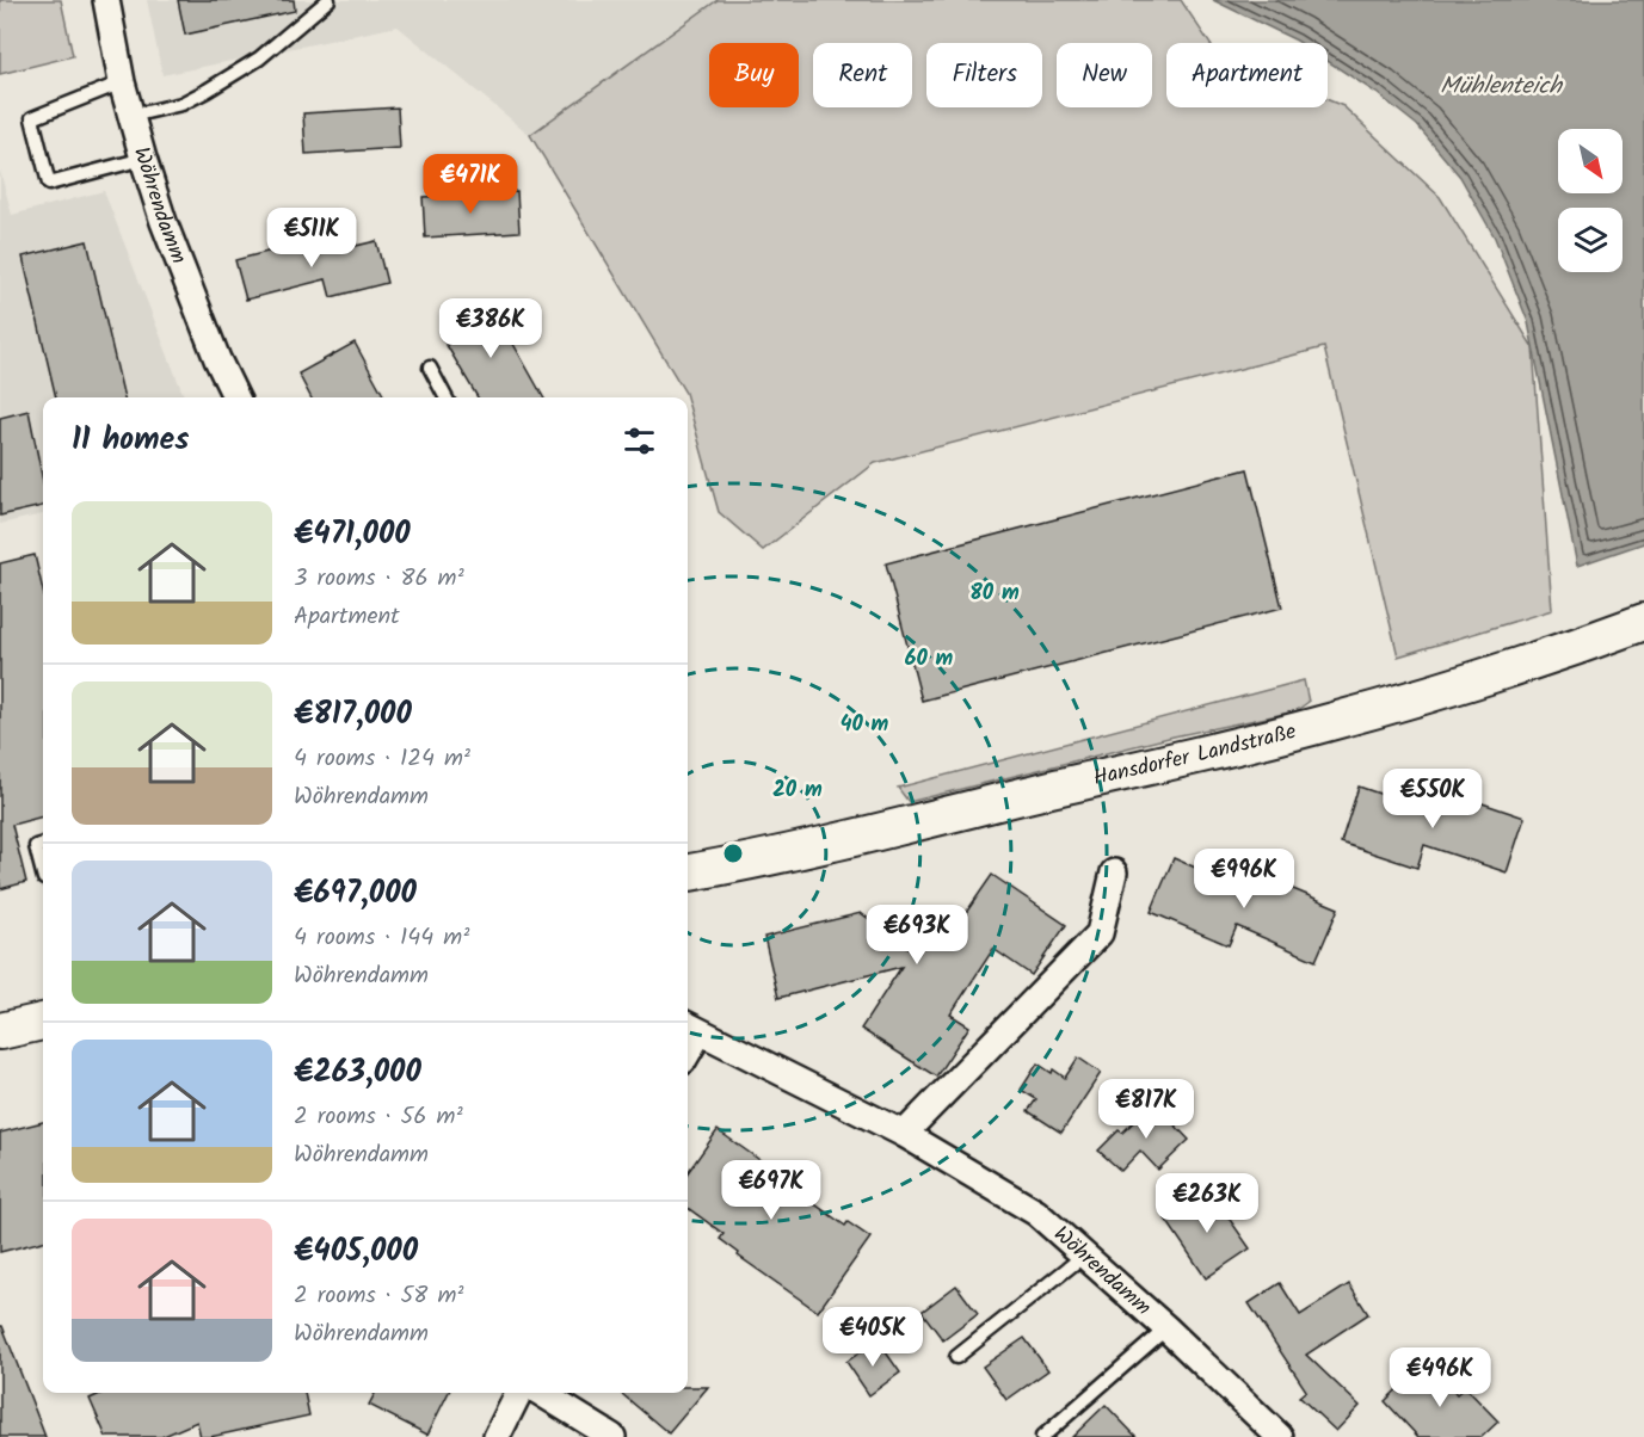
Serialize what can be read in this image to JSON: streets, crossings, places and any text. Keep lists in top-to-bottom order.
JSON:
{
  "streets": {
    "main road": ["Hansdorfer Landstraße"],
    "street": ["Wöhrendamm"]
  },
  "water": ["Mühlenteich"],
  "north": "bottom right",
  "page": {
    "chip": [
      "Buy",
      "Rent",
      "Filters",
      "New",
      "Apartment"
    ],
    "price": [
      "€471K",
      "€511K",
      "€386K",
      "€550K",
      "€996K",
      "€693K",
      "€817K",
      "€697K",
      "€263K",
      "€405K",
      "€496K"
    ],
    "heading": "11 homes",
    "list": [
      {
        "name": "€471,000",
        "note": "3 rooms · 86 m² · Apartment"
      },
      {
        "name": "€817,000",
        "note": "4 rooms · 124 m² · Wöhrendamm"
      },
      {
        "name": "€697,000",
        "note": "4 rooms · 144 m² · Wöhrendamm"
      },
      {
        "name": "€263,000",
        "note": "2 rooms · 56 m² · Wöhrendamm"
      },
      {
        "name": "€405,000",
        "note": "2 rooms · 58 m² · Wöhrendamm"
      }
    ]
  },
  "rings": [
    "80 m",
    "60 m",
    "40 m",
    "20 m"
  ]
}
